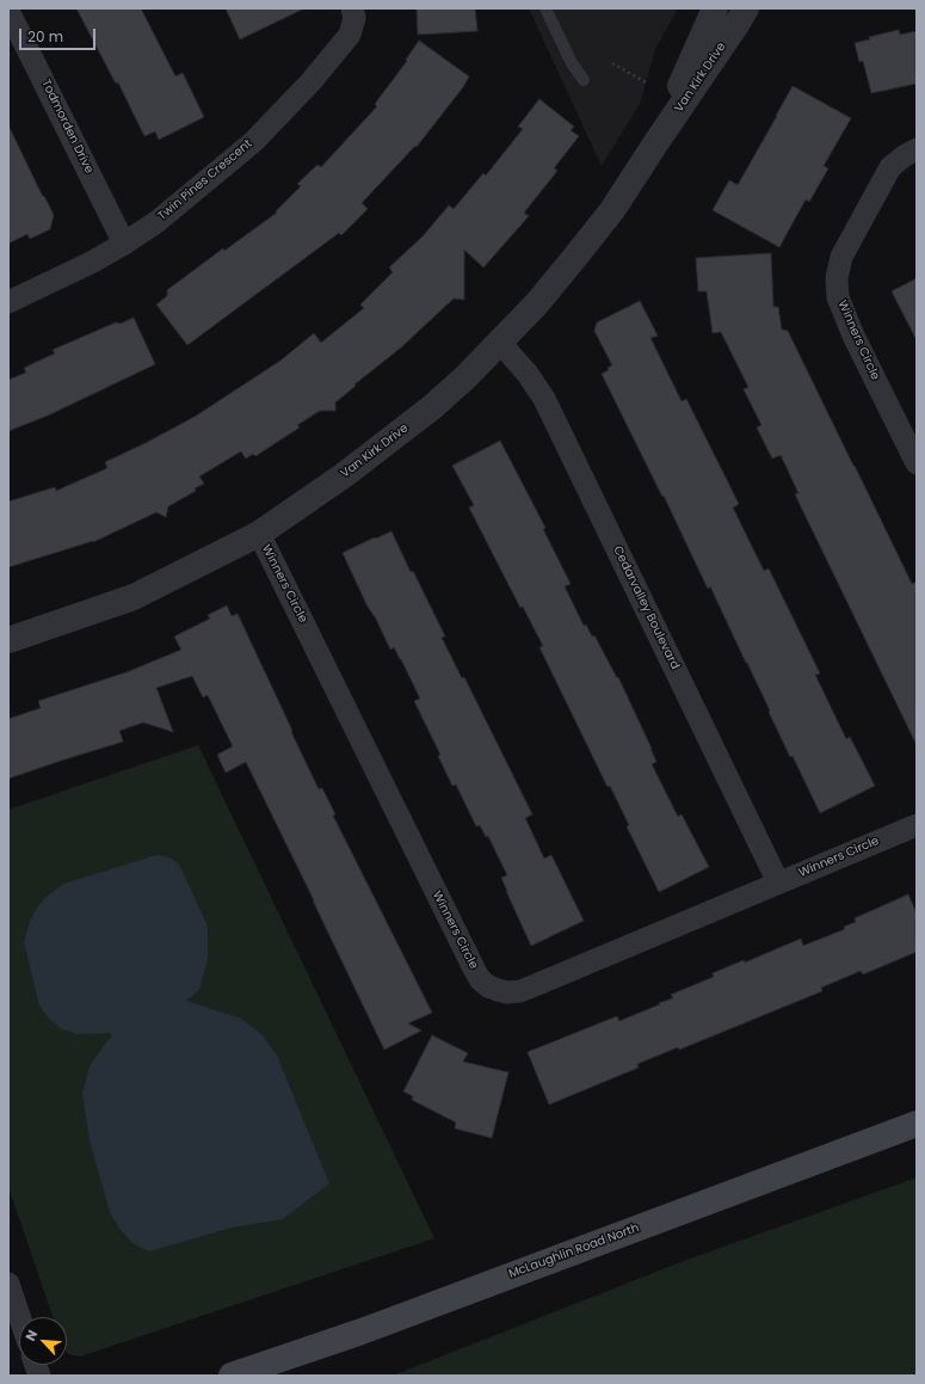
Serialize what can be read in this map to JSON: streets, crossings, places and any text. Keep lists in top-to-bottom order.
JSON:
{
  "streets": {
    "main road": ["McLaughlin Road North"],
    "street": [
      "Van Kirk Drive",
      "Todmorden Drive",
      "Twin Pines Crescent",
      "Winners Circle",
      "Cedarvalley Boulevard"
    ]
  },
  "crossings": [
    ["Van Kirk Drive", "Winners Circle"],
    ["Van Kirk Drive", "Cedarvalley Boulevard"],
    ["Todmorden Drive", "Twin Pines Crescent"],
    ["Winners Circle", "Cedarvalley Boulevard"]
  ],
  "scale_bar": "20 m",
  "north": "top left"
}
